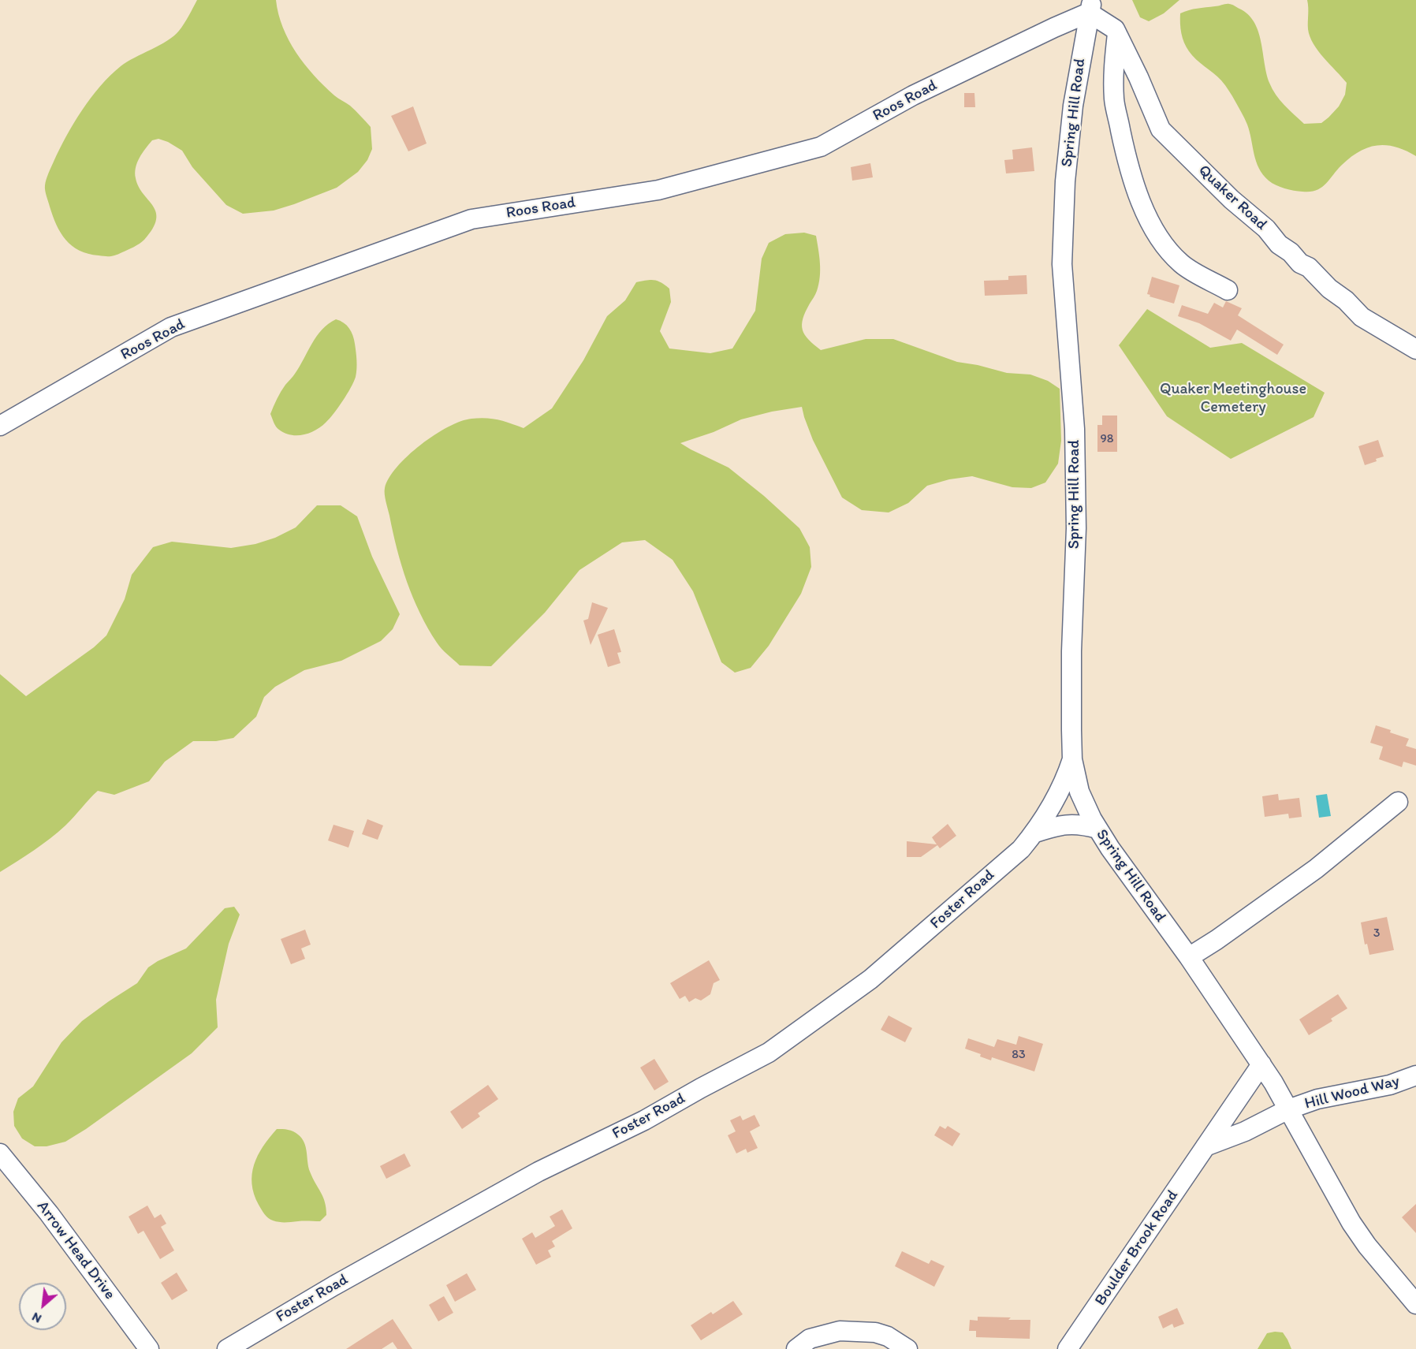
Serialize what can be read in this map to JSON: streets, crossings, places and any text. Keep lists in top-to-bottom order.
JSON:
{
  "streets": {
    "street": [
      "Roos Road",
      "Spring Hill Road",
      "Quaker Road",
      "Foster Road",
      "Hill Wood Way",
      "Boulder Brook Road",
      "Arrow Head Drive"
    ]
  },
  "crossings": [
    ["Roos Road", "Spring Hill Road"],
    ["Roos Road", "Quaker Road"],
    ["Spring Hill Road", "Quaker Road"],
    ["Spring Hill Road", "Foster Road"],
    ["Spring Hill Road", "Hill Wood Way"],
    ["Spring Hill Road", "Boulder Brook Road"]
  ],
  "parks": ["Quaker Meetinghouse Cemetery"],
  "house_numbers": ["98", "3", "83"],
  "north": "bottom left"
}
